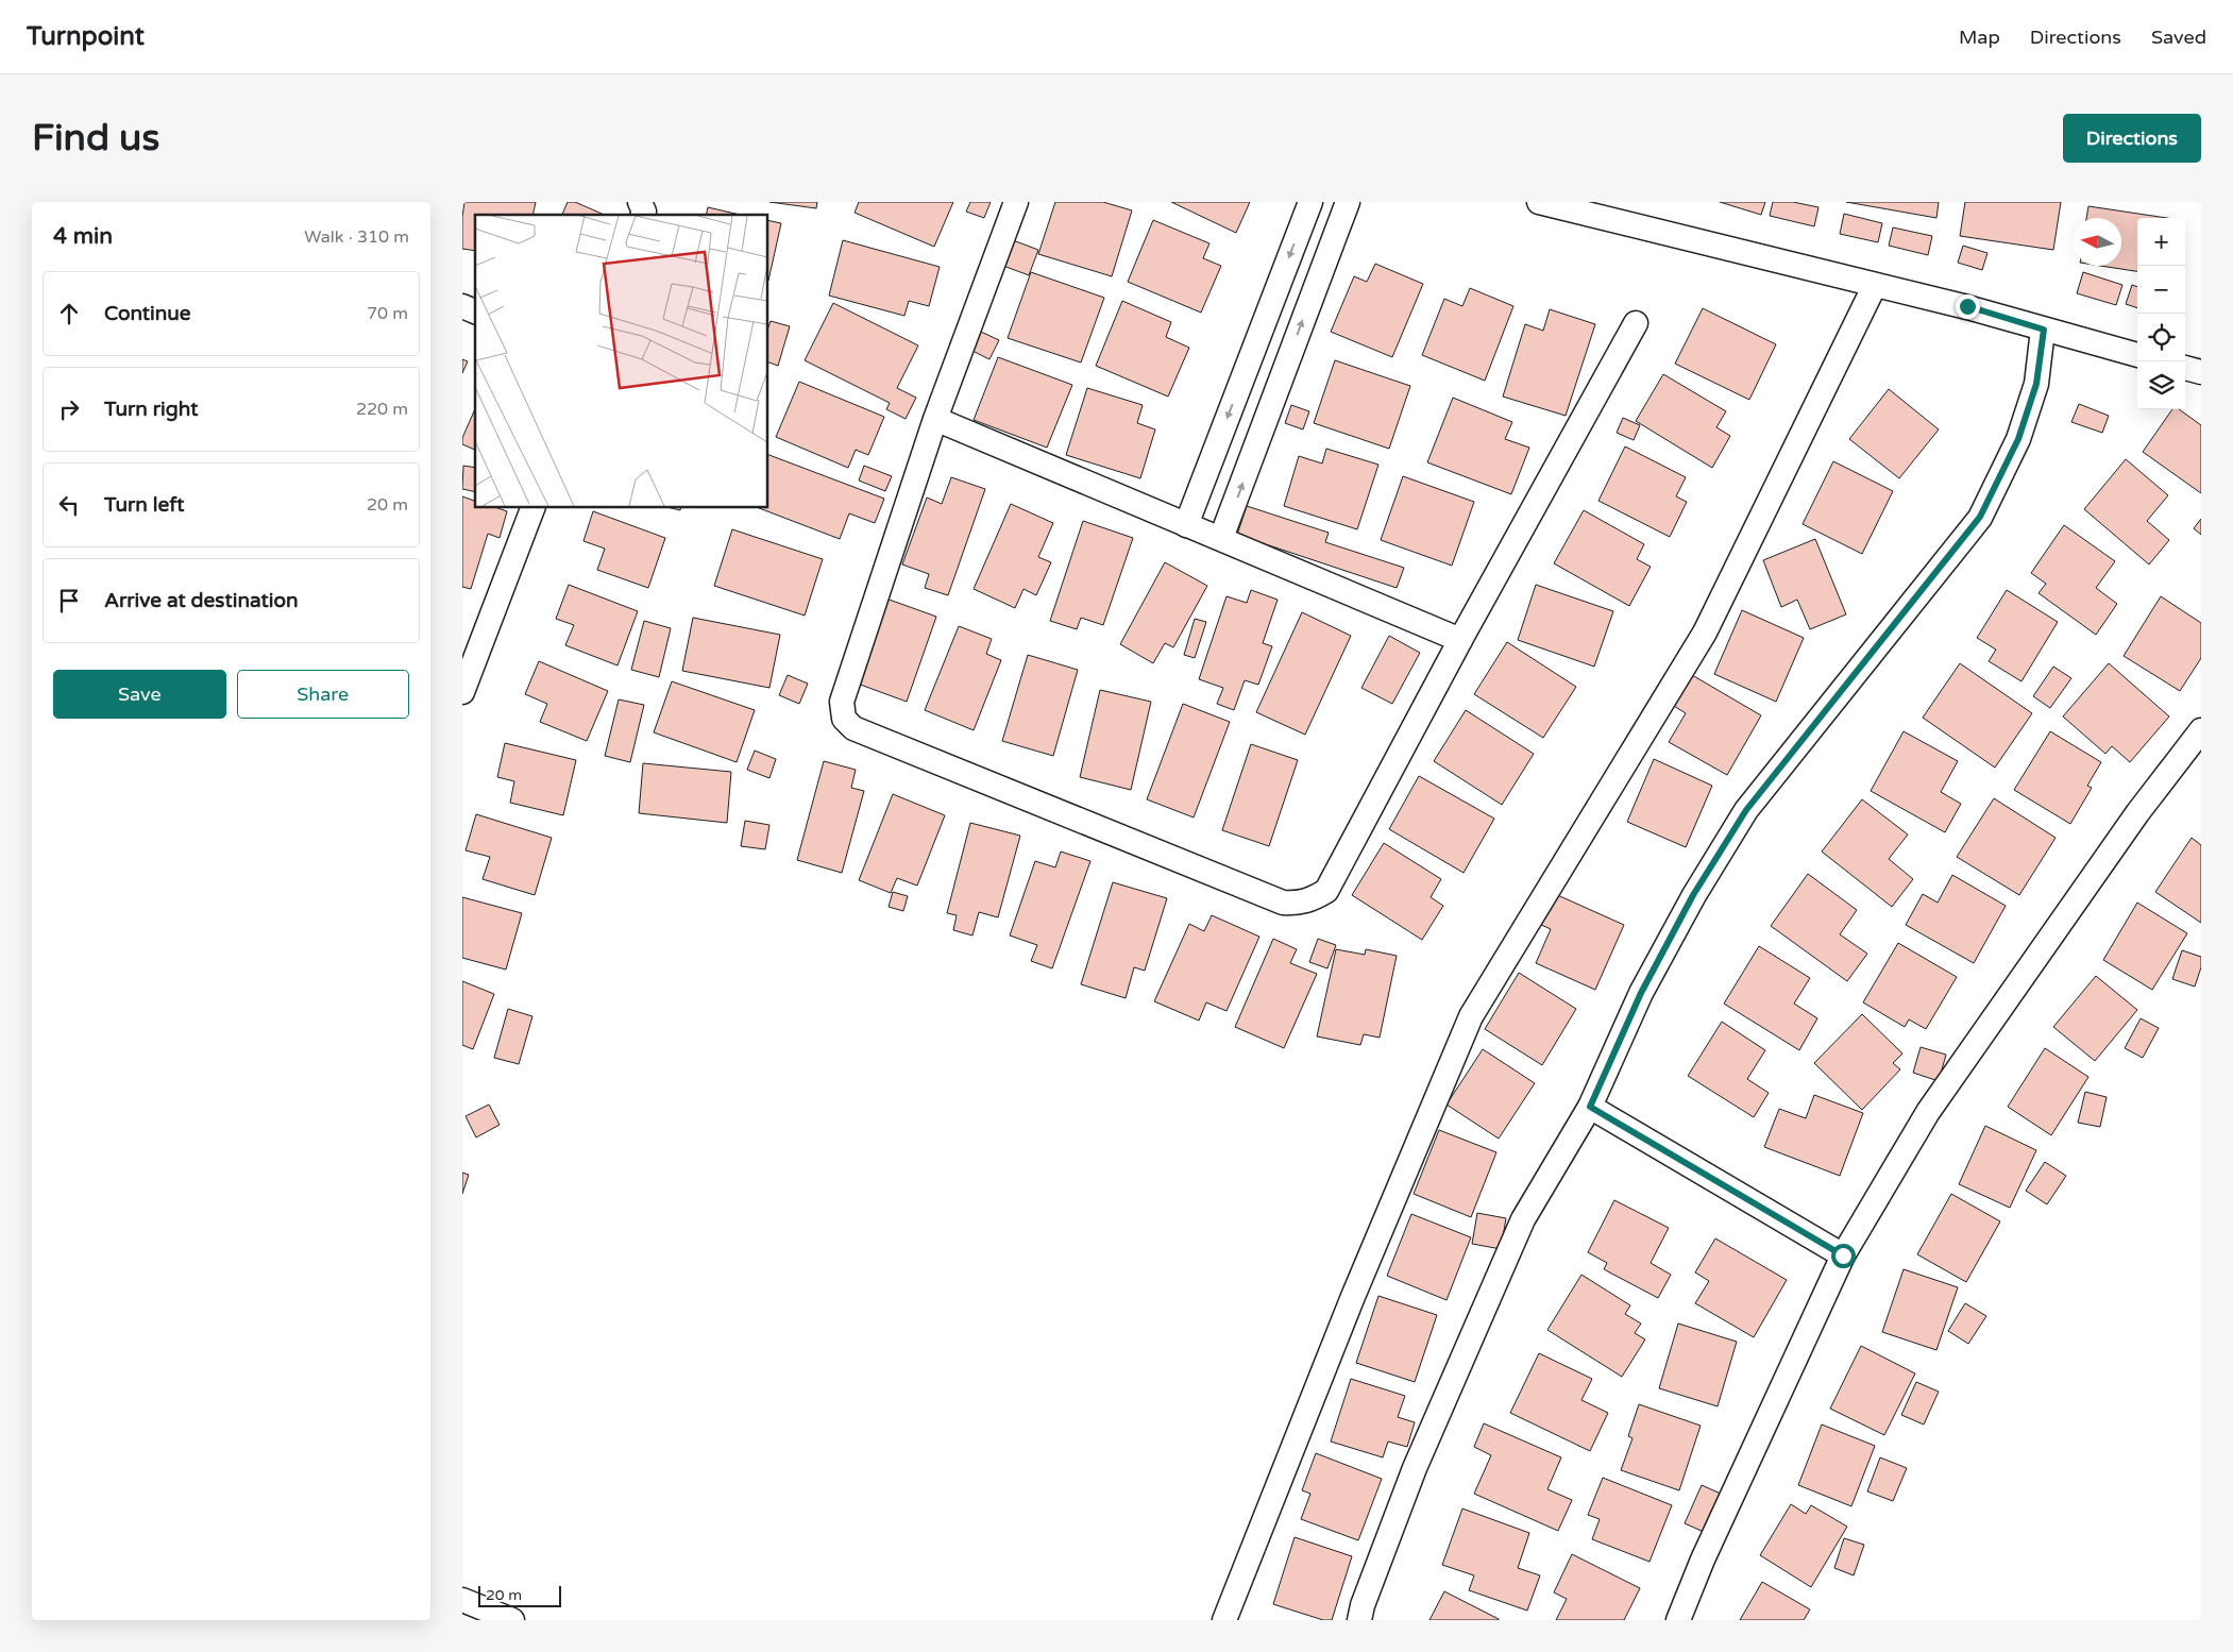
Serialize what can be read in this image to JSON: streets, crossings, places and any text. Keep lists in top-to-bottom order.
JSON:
{
  "scale_bar": "20 m",
  "north": "left",
  "page": {
    "header": "Turnpoint",
    "nav": ["Map", "Directions", "Saved"],
    "buttons": [
      "Directions",
      ["Save", "Share"]
    ],
    "title": "Find us",
    "heading": ["4 min", "Walk · 310 m"],
    "map_buttons": ["+", "−"],
    "list": [
      ["Continue", "70 m"],
      ["Turn right", "220 m"],
      ["Turn left", "20 m"],
      "Arrive at destination"
    ],
    "scale": "20 m"
  }
}
